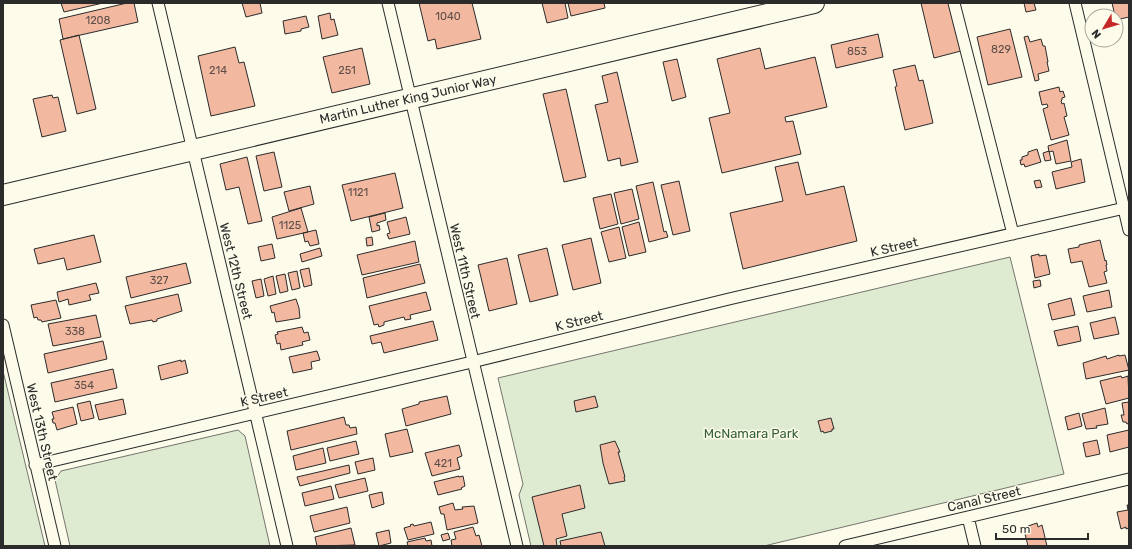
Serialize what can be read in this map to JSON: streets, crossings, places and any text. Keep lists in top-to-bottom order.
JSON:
{
  "streets": {
    "highway": ["Martin Luther King Junior Way"],
    "street": [
      "K Street",
      "West 12th Street",
      "West 11th Street",
      "West 13th Street",
      "Canal Street"
    ]
  },
  "crossings": [
    ["Martin Luther King Junior Way", "West 12th Street"],
    ["Martin Luther King Junior Way", "West 11th Street"],
    ["K Street", "West 12th Street"],
    ["K Street", "West 11th Street"],
    ["K Street", "West 13th Street"]
  ],
  "parks": ["McNamara Park"],
  "house_numbers": [
    "1040",
    "1208",
    "829",
    "853",
    "214",
    "251",
    "1121",
    "1125",
    "327",
    "338",
    "354",
    "421"
  ],
  "scale_bar": "50 m",
  "north": "bottom left"
}
